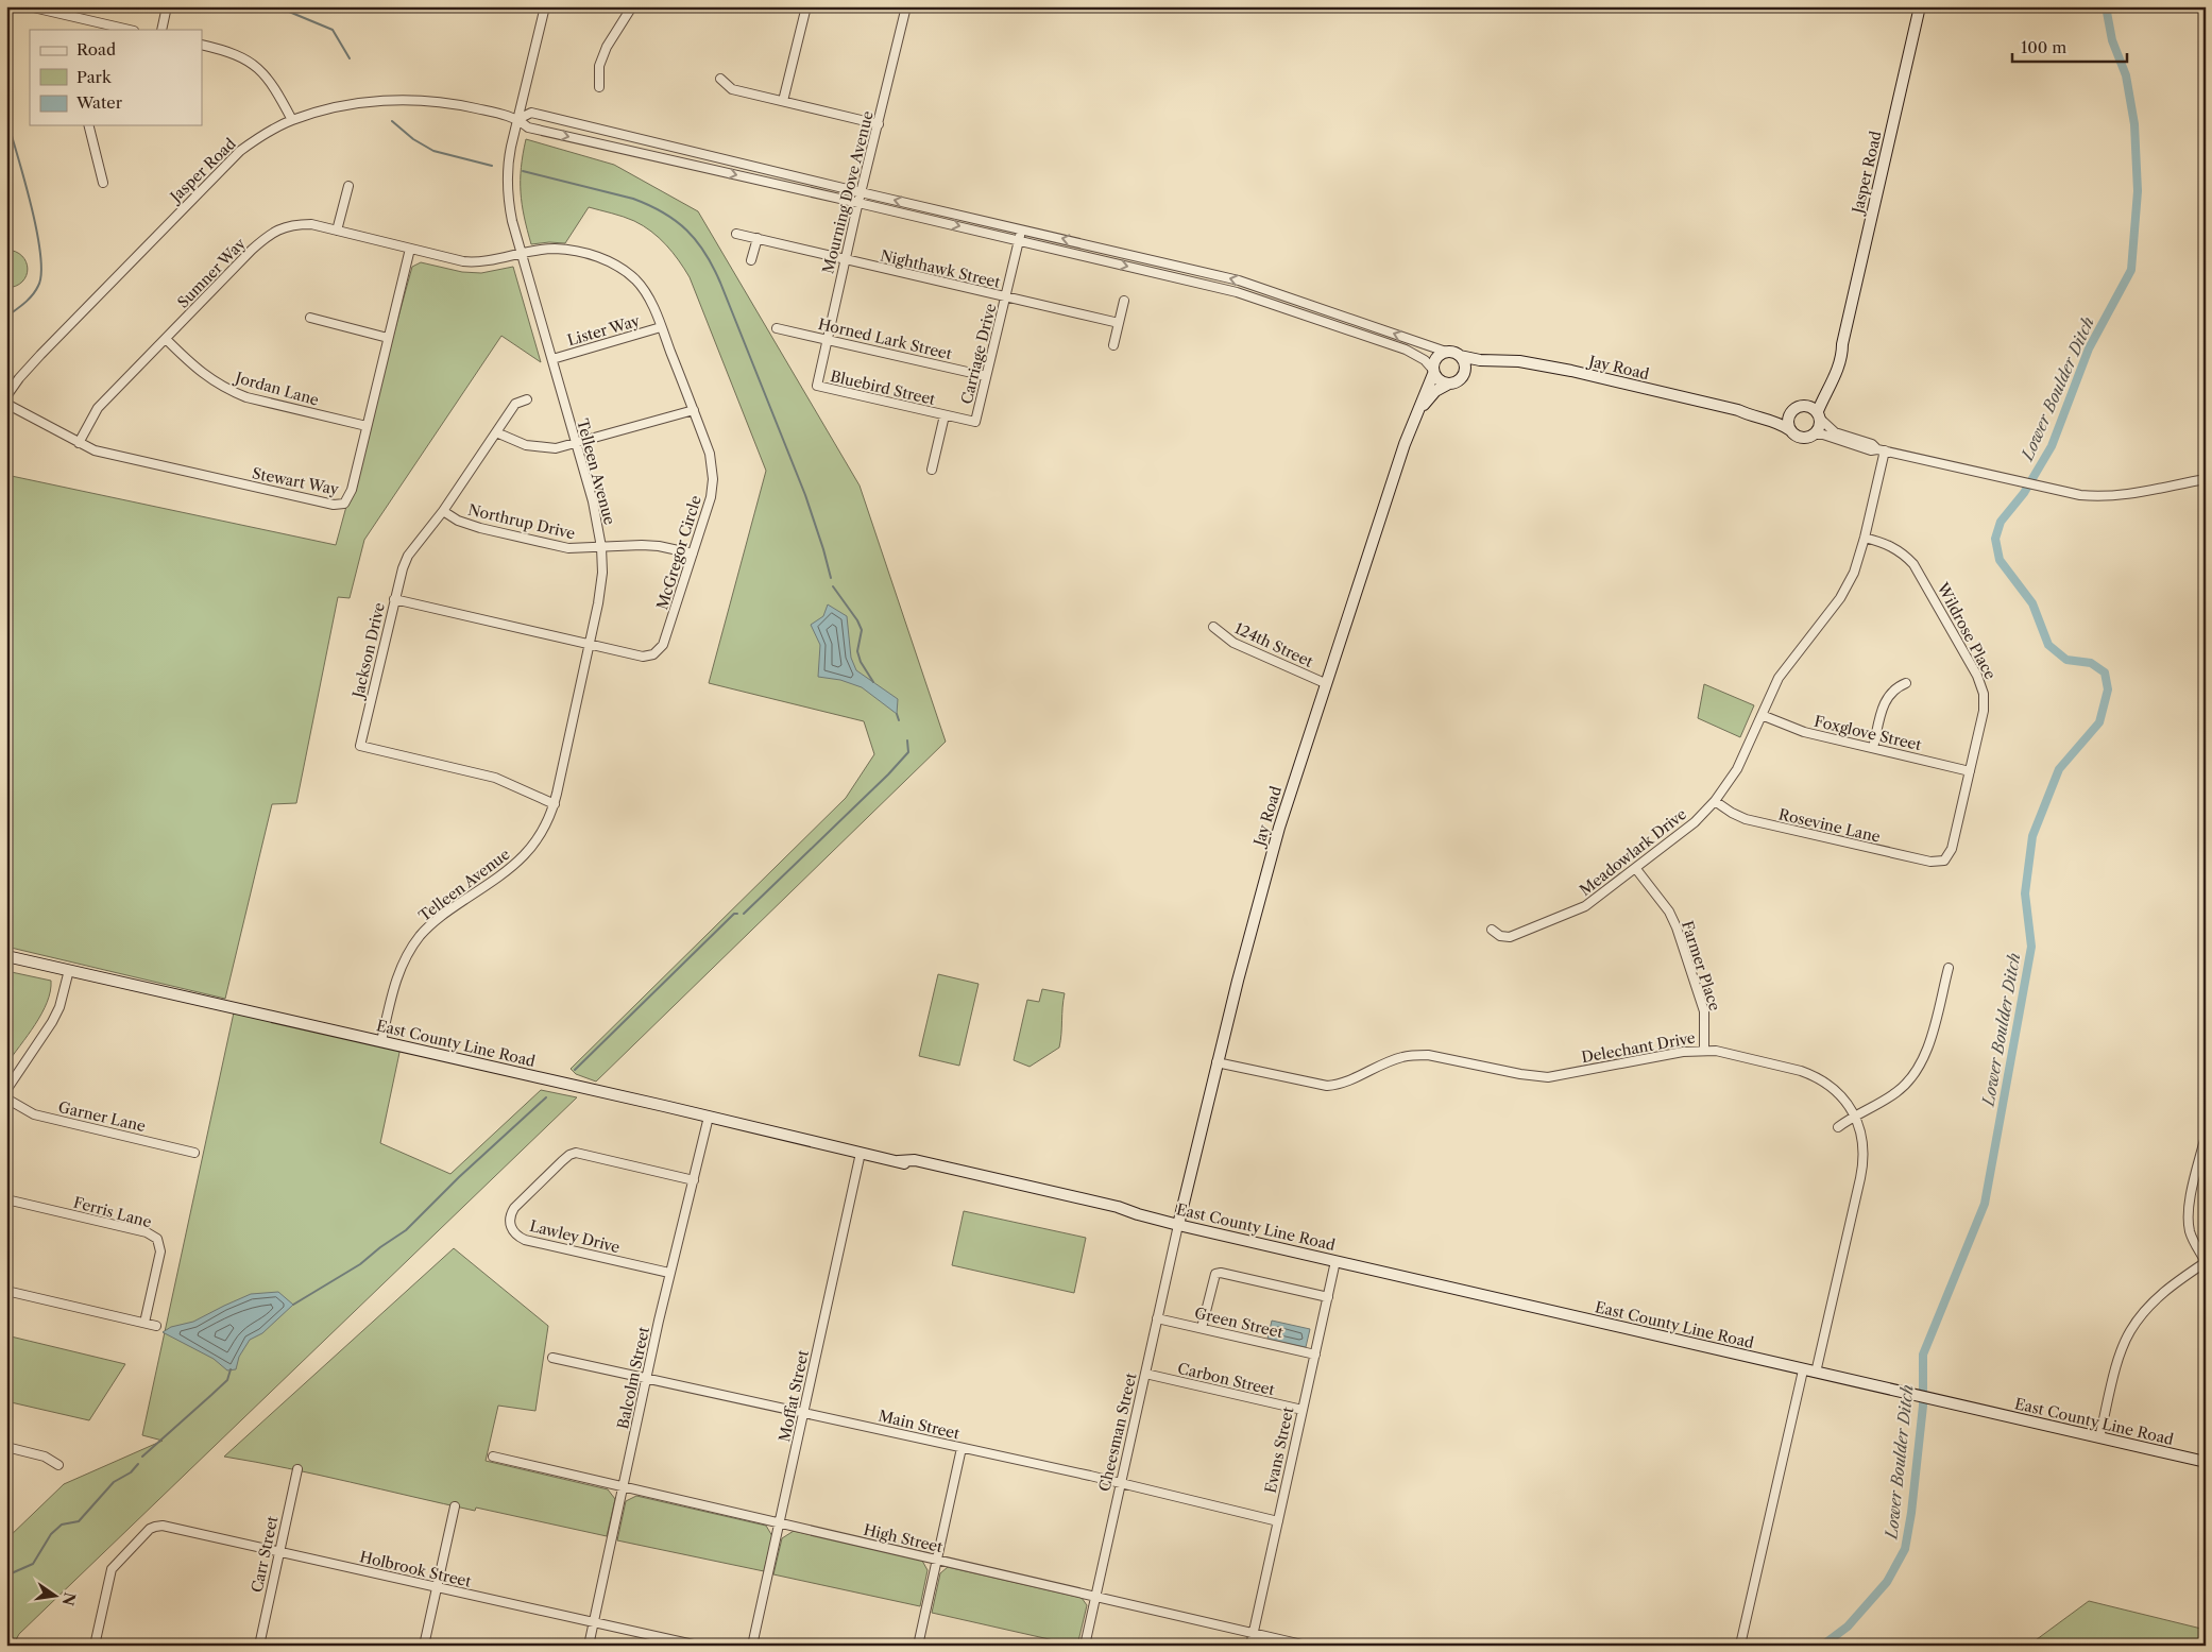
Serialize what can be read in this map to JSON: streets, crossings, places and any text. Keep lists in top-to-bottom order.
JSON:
{
  "streets": {
    "main road": ["Jasper Road", "Jay Road", "East County Line Road"],
    "street": [
      "Mourning Dove Avenue",
      "Nighthawk Street",
      "Sumner Way",
      "Lister Way",
      "Horned Lark Street",
      "Carriage Drive",
      "Bluebird Street",
      "Jordan Lane",
      "Telleen Avenue",
      "Stewart Way",
      "Northrup Drive",
      "McGregor Circle",
      "Wildrose Place",
      "124th Street",
      "Jackson Drive",
      "Foxglove Street",
      "Rosevine Lane",
      "Meadowlark Drive",
      "Farmer Place",
      "Delechant Drive",
      "Garner Lane",
      "Ferris Lane",
      "Lawley Drive",
      "Green Street",
      "Balcolm Street",
      "Carbon Street",
      "Moffat Street",
      "Main Street",
      "Cheesman Street",
      "Evans Street",
      "High Street",
      "Carr Street",
      "Holbrook Street"
    ]
  },
  "crossings": [
    ["Jasper Road", "Jay Road"],
    ["Jasper Road", "Telleen Avenue"],
    ["Mourning Dove Avenue", "Nighthawk Street"],
    ["Mourning Dove Avenue", "Horned Lark Street"],
    ["Mourning Dove Avenue", "Bluebird Street"],
    ["Nighthawk Street", "Carriage Drive"],
    ["Sumner Way", "Jordan Lane"],
    ["Sumner Way", "Stewart Way"],
    ["Sumner Way", "McGregor Circle"],
    ["Lister Way", "Telleen Avenue"],
    ["Lister Way", "McGregor Circle"],
    ["Horned Lark Street", "Carriage Drive"],
    ["Carriage Drive", "Bluebird Street"],
    ["Jay Road", "124th Street"],
    ["Jay Road", "East County Line Road"],
    ["Jay Road", "Delechant Drive"],
    ["Jay Road", "Cheesman Street"],
    ["Jordan Lane", "Stewart Way"],
    ["Telleen Avenue", "Northrup Drive"],
    ["Telleen Avenue", "McGregor Circle"],
    ["Telleen Avenue", "Jackson Drive"],
    ["Telleen Avenue", "East County Line Road"],
    ["Stewart Way", "McGregor Circle"],
    ["Northrup Drive", "McGregor Circle"],
    ["Northrup Drive", "Jackson Drive"],
    ["McGregor Circle", "Jackson Drive"],
    ["Wildrose Place", "Foxglove Street"],
    ["Wildrose Place", "Rosevine Lane"],
    ["Wildrose Place", "Meadowlark Drive"],
    ["Foxglove Street", "Meadowlark Drive"],
    ["Rosevine Lane", "Meadowlark Drive"],
    ["Meadowlark Drive", "Farmer Place"],
    ["Farmer Place", "Delechant Drive"],
    ["East County Line Road", "Delechant Drive"],
    ["East County Line Road", "Balcolm Street"],
    ["East County Line Road", "Moffat Street"],
    ["East County Line Road", "Cheesman Street"],
    ["East County Line Road", "Evans Street"],
    ["Lawley Drive", "Balcolm Street"],
    ["Green Street", "Cheesman Street"],
    ["Green Street", "Evans Street"],
    ["Balcolm Street", "Main Street"],
    ["Balcolm Street", "High Street"],
    ["Balcolm Street", "Holbrook Street"],
    ["Carbon Street", "Cheesman Street"],
    ["Carbon Street", "Evans Street"],
    ["Moffat Street", "Main Street"],
    ["Moffat Street", "High Street"],
    ["Main Street", "Cheesman Street"],
    ["Main Street", "Evans Street"],
    ["Cheesman Street", "High Street"],
    ["Evans Street", "High Street"],
    ["Carr Street", "Holbrook Street"]
  ],
  "water": ["Lower Boulder Ditch"],
  "legend": ["Road", "Park", "Water"],
  "scale_bar": "100 m",
  "north": "right"
}
